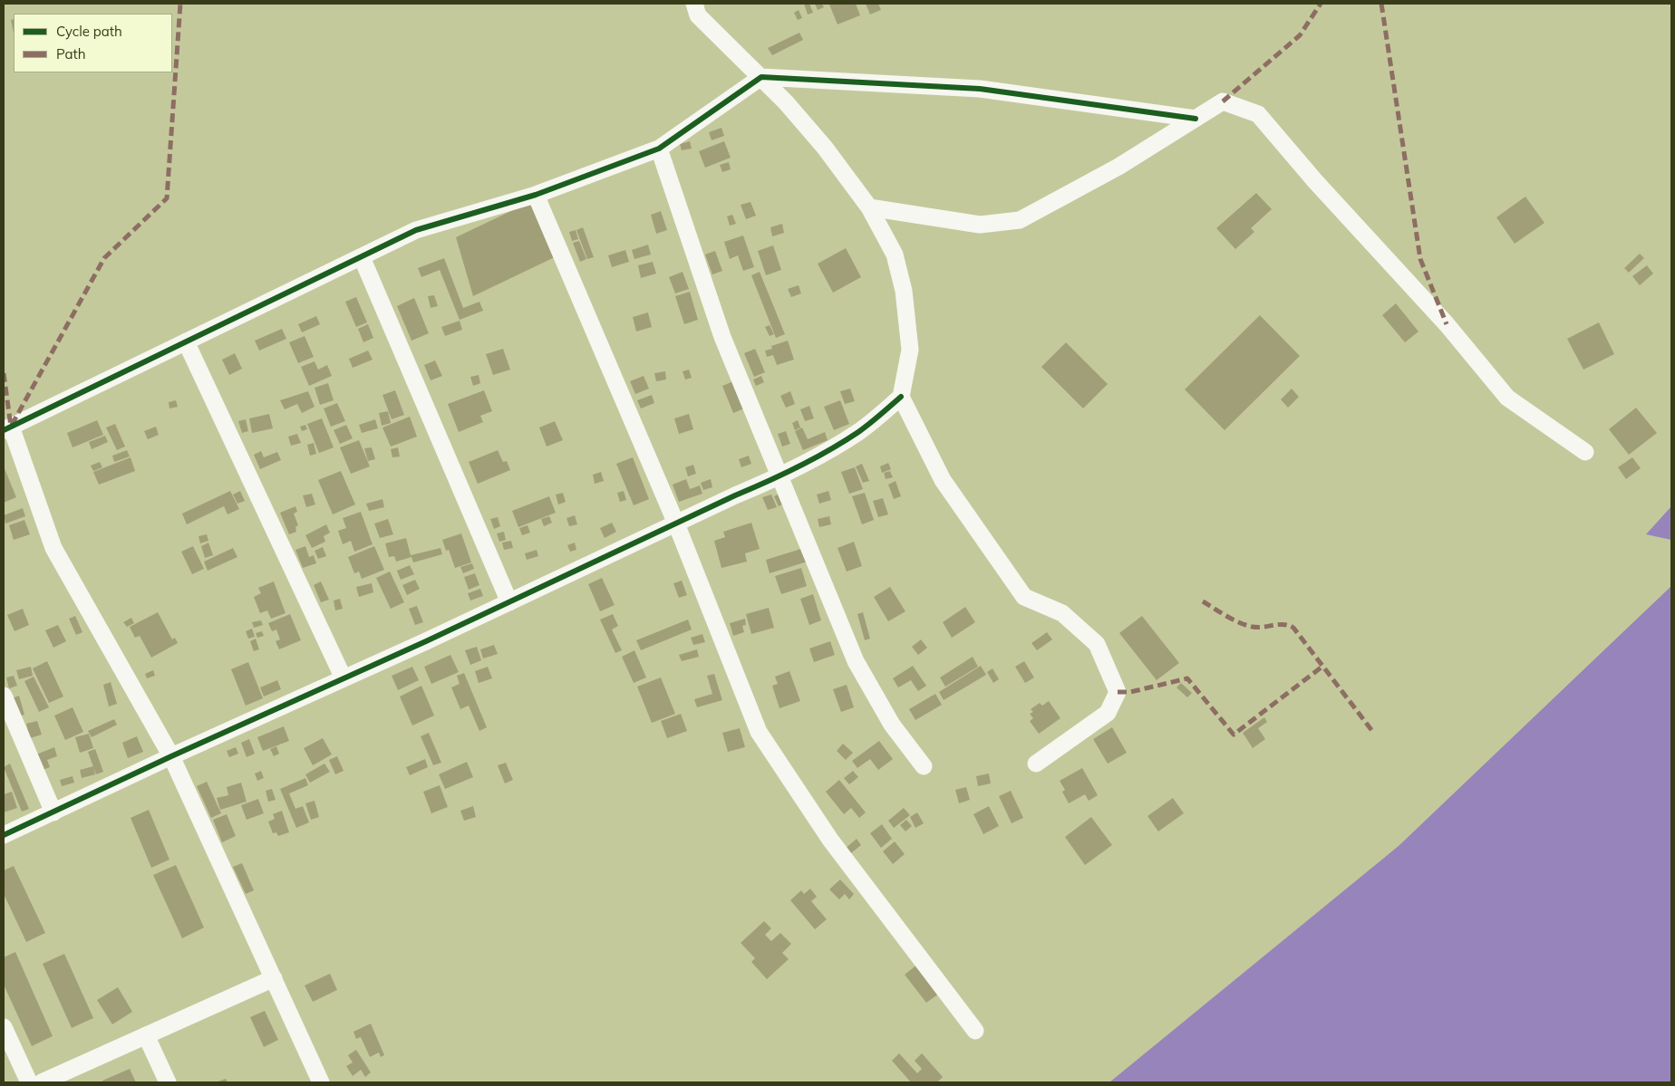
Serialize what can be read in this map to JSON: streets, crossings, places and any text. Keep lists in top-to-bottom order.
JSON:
{
  "legend": ["Cycle path", "Path"]
}
